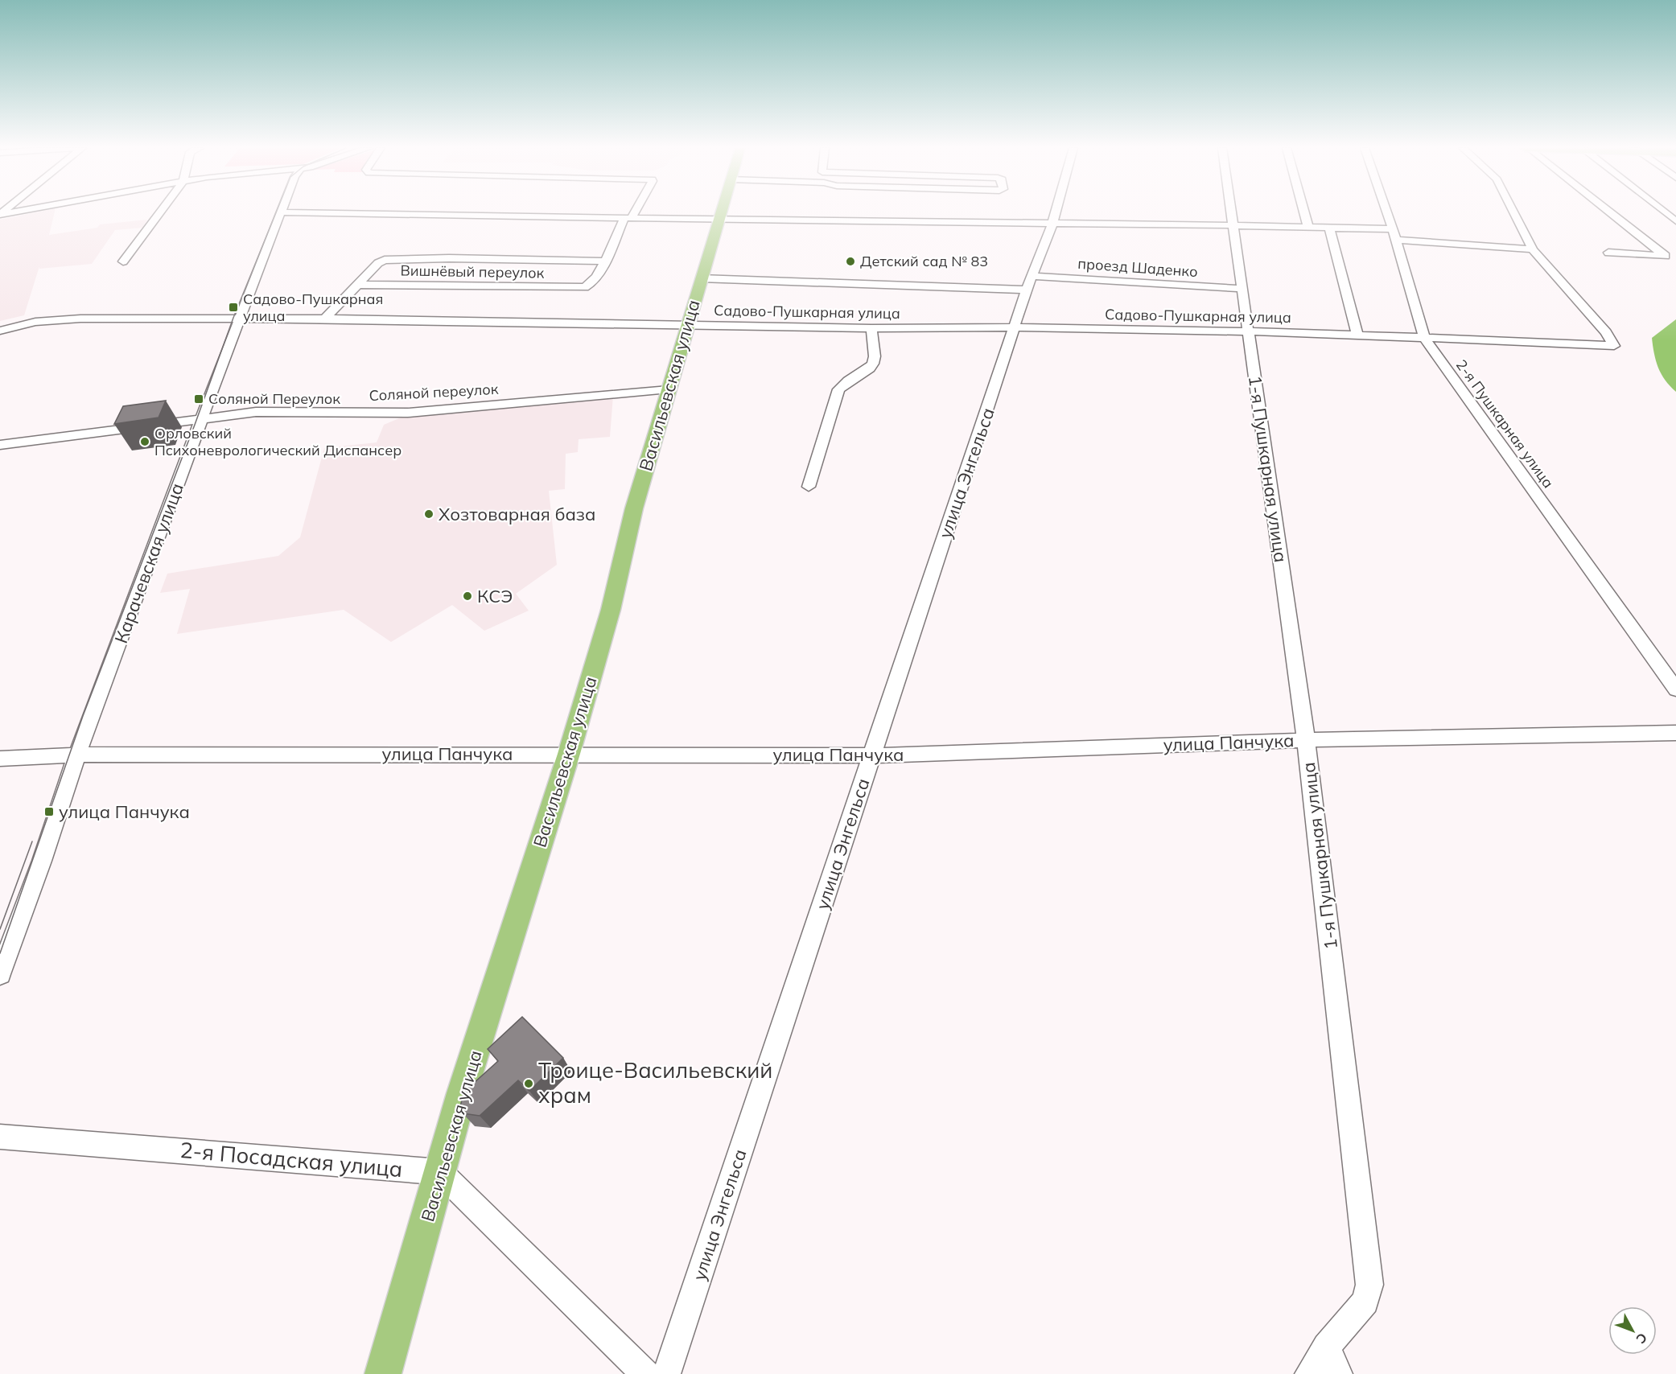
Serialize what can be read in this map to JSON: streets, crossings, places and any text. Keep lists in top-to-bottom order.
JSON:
{
  "streets": {
    "main road": ["Васильевская улица"],
    "street": [
      "проезд Шаденко",
      "Вишнёвый переулок",
      "Садово-Пушкарная улица",
      "Соляной переулок",
      "2-я Пушкарная улица",
      "1-я Пушкарная улица",
      "улица Энгельса",
      "Карачевская улица",
      "улица Панчука",
      "2-я Посадская улица"
    ]
  },
  "crossings": [
    ["проезд Шаденко", "Васильевская улица"],
    ["проезд Шаденко", "1-я Пушкарная улица"],
    ["проезд Шаденко", "улица Энгельса"],
    ["Садово-Пушкарная улица", "Васильевская улица"],
    ["Садово-Пушкарная улица", "2-я Пушкарная улица"],
    ["Садово-Пушкарная улица", "1-я Пушкарная улица"],
    ["Садово-Пушкарная улица", "улица Энгельса"],
    ["Садово-Пушкарная улица", "Карачевская улица"],
    ["Васильевская улица", "Соляной переулок"],
    ["Васильевская улица", "улица Панчука"],
    ["Васильевская улица", "2-я Посадская улица"],
    ["Соляной переулок", "Карачевская улица"],
    ["1-я Пушкарная улица", "улица Панчука"],
    ["улица Энгельса", "улица Панчука"],
    ["Карачевская улица", "улица Панчука"]
  ],
  "places": {
    "other": [
      "Детский сад № 83",
      "Орловский Психоневрологический Диспансер",
      "Хозтоварная база",
      "КСЭ",
      "Троице-Васильевский храм"
    ],
    "transit": ["Садово-Пушкарная улица", "Соляной Переулок", "улица Панчука"]
  },
  "north": "bottom right"
}
